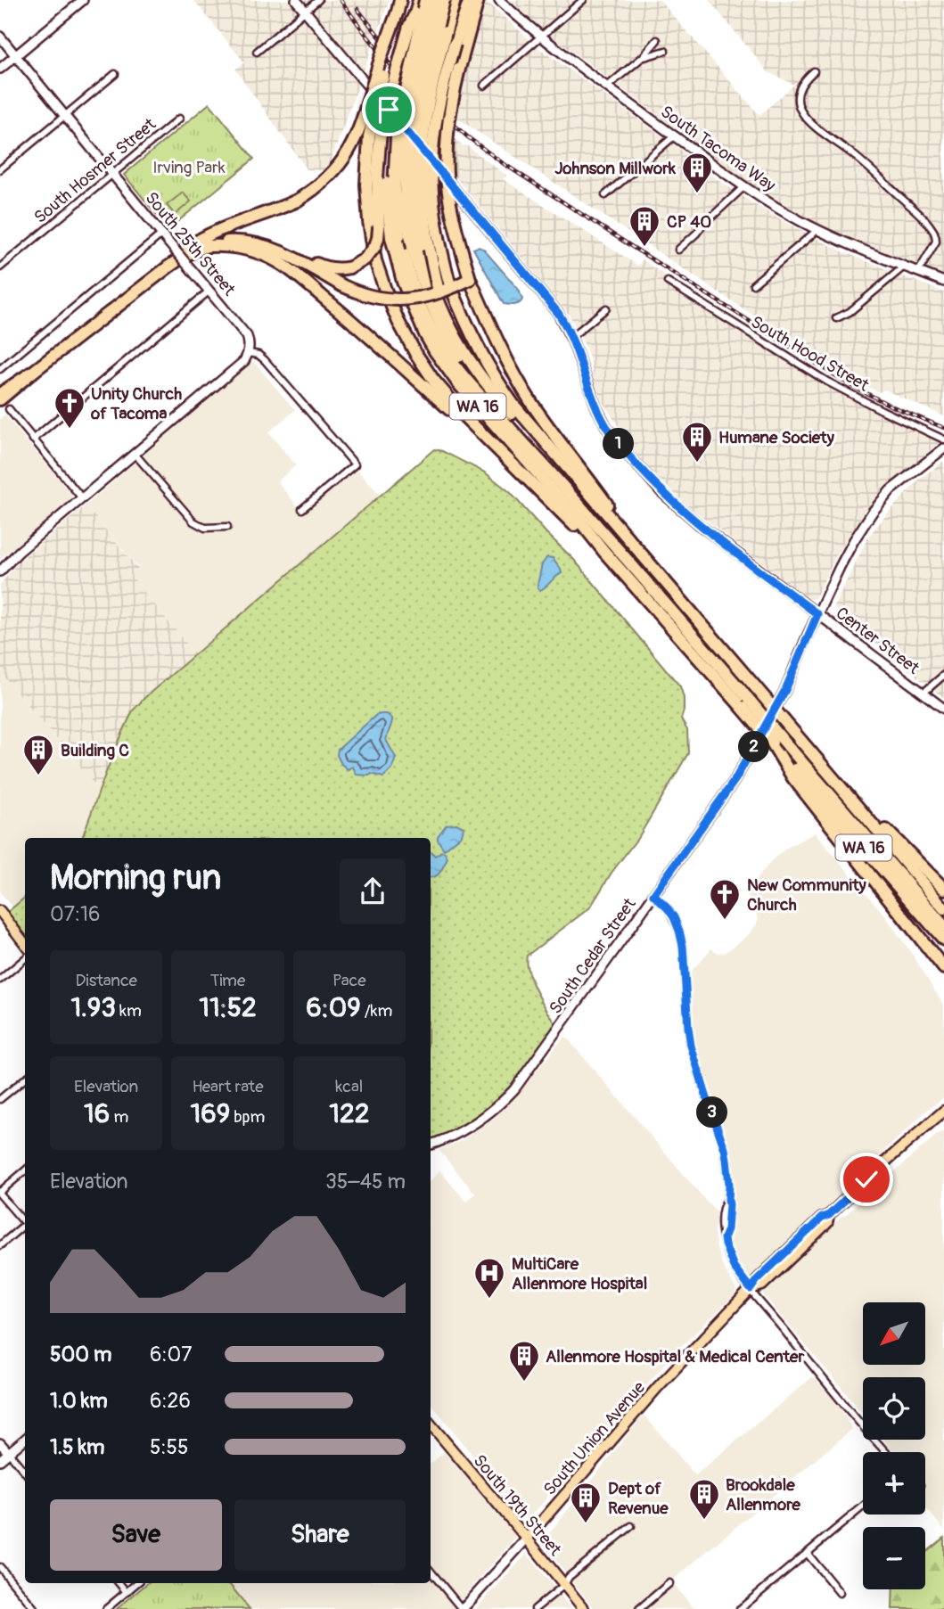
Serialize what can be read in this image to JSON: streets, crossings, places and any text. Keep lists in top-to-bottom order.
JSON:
{
  "streets": {
    "highway": ["WA 16"],
    "main road": [
      "South Tacoma Way",
      "South 25th Street",
      "Center Street",
      "South Cedar Street",
      "South Union Avenue",
      "South 19th Street"
    ],
    "street": ["South Hosmer Street", "South Hood Street"]
  },
  "crossings": [
    ["South Hosmer Street", "South 25th Street"],
    ["Center Street", "South Cedar Street"],
    ["South Union Avenue", "South 19th Street"]
  ],
  "parks": ["Irving Park"],
  "places": {
    "building": [
      "Johnson Millwork",
      "CP 40",
      "Humane Society",
      "Building C",
      "Allenmore Hospital & Medical Center",
      "Brookdale Allenmore",
      "Dept of Revenue"
    ],
    "church": ["Unity Church of Tacoma", "New Community Church"],
    "hospital": ["MultiCare Allenmore Hospital"]
  },
  "north": "bottom left",
  "page": {
    "pins": ["1", "2", "3"],
    "heading": ["Morning run", "07:16"],
    "stats": [
      ["Distance", "1.93 km"],
      ["Time", "11:52"],
      ["Pace", "6:09 /km"],
      ["Elevation", "16 m"],
      ["Heart rate", "169 bpm"],
      ["kcal", "122"]
    ],
    "chart": ["Elevation", "35–45 m"],
    "map_buttons": ["+", "−"],
    "list": [
      {
        "name": "500 m",
        "note": "6:07"
      },
      {
        "name": "1.0 km",
        "note": "6:26"
      },
      {
        "name": "1.5 km",
        "note": "5:55"
      }
    ],
    "buttons": ["Save", "Share"]
  }
}
